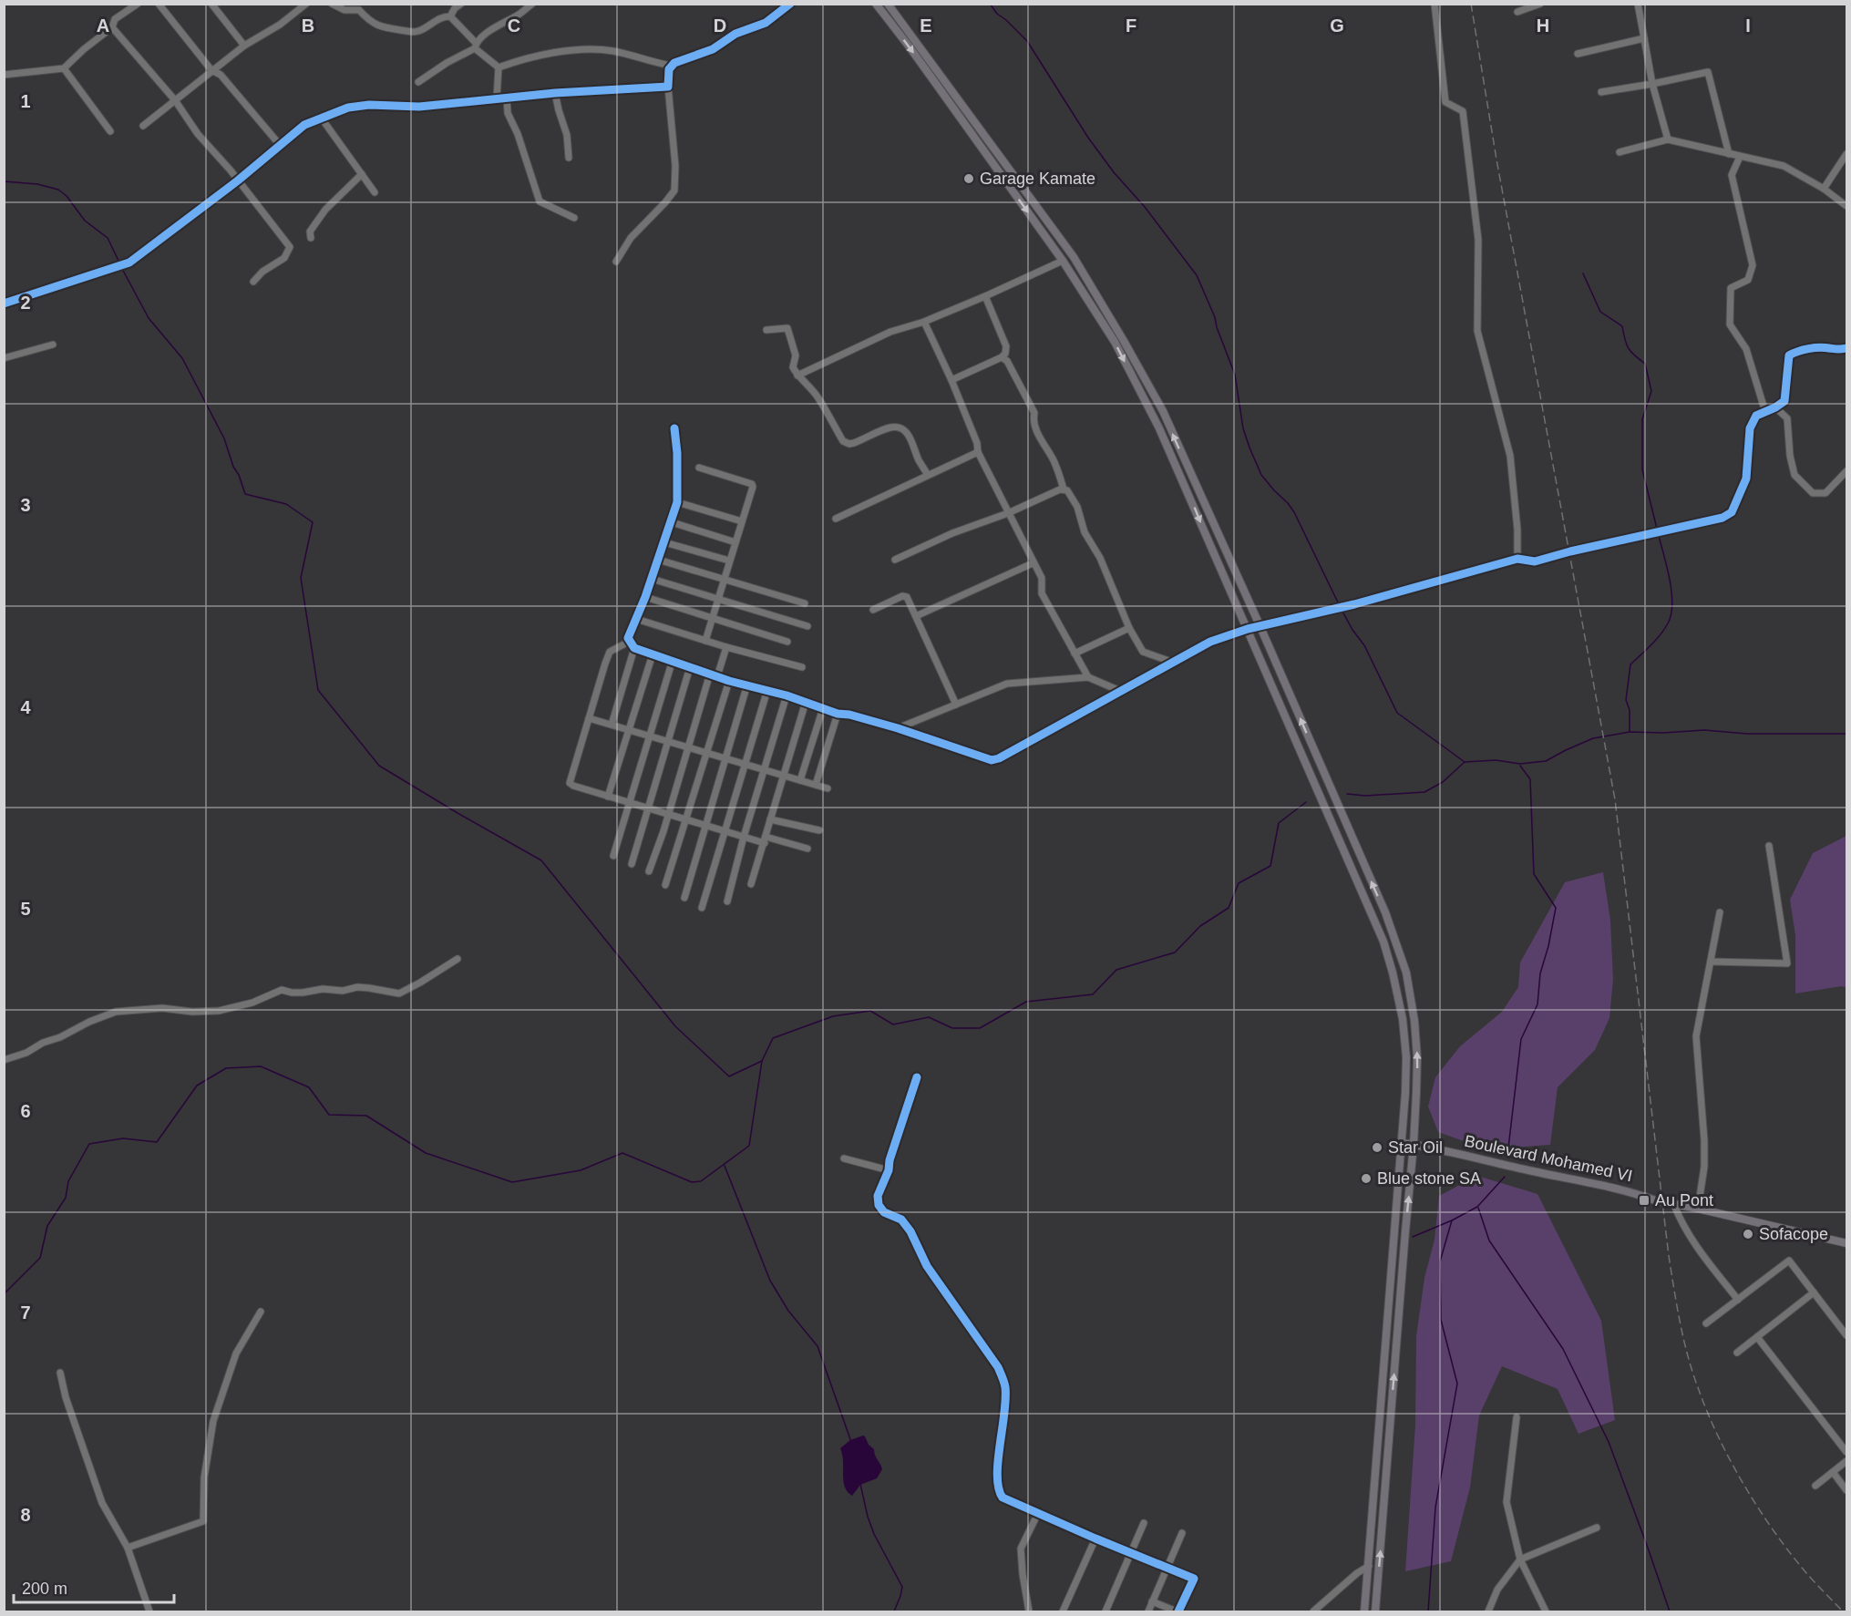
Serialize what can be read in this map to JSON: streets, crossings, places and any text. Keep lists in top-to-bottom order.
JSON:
{
  "streets": {
    "main road": ["Boulevard Mohamed VI"]
  },
  "places": {
    "other": [
      "Garage Kamate",
      "Star Oil",
      "Blue stone SA",
      "Sofacope"
    ],
    "transit": ["Au Pont"]
  },
  "scale_bar": "200 m",
  "grid": {
    "columns": [
      "A",
      "B",
      "C",
      "D",
      "E",
      "F",
      "G",
      "H",
      "I"
    ],
    "rows": [
      "1",
      "2",
      "3",
      "4",
      "5",
      "6",
      "7",
      "8"
    ]
  }
}
